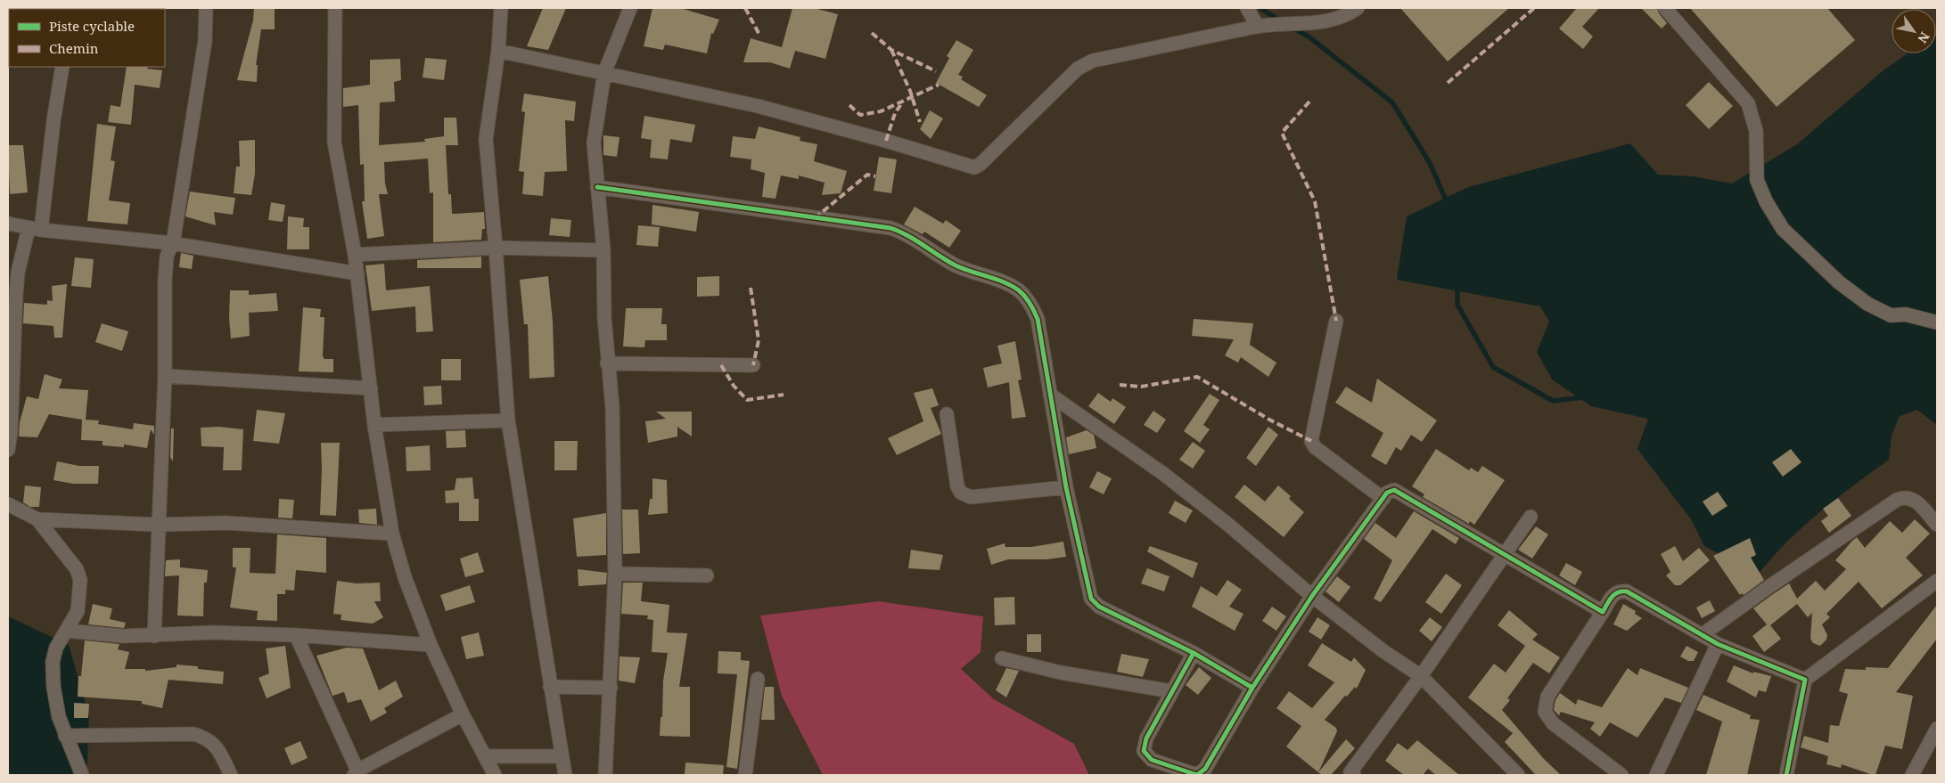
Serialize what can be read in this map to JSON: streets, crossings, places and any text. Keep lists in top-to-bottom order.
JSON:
{
  "legend": ["Piste cyclable", "Chemin"],
  "north": "bottom right"
}
